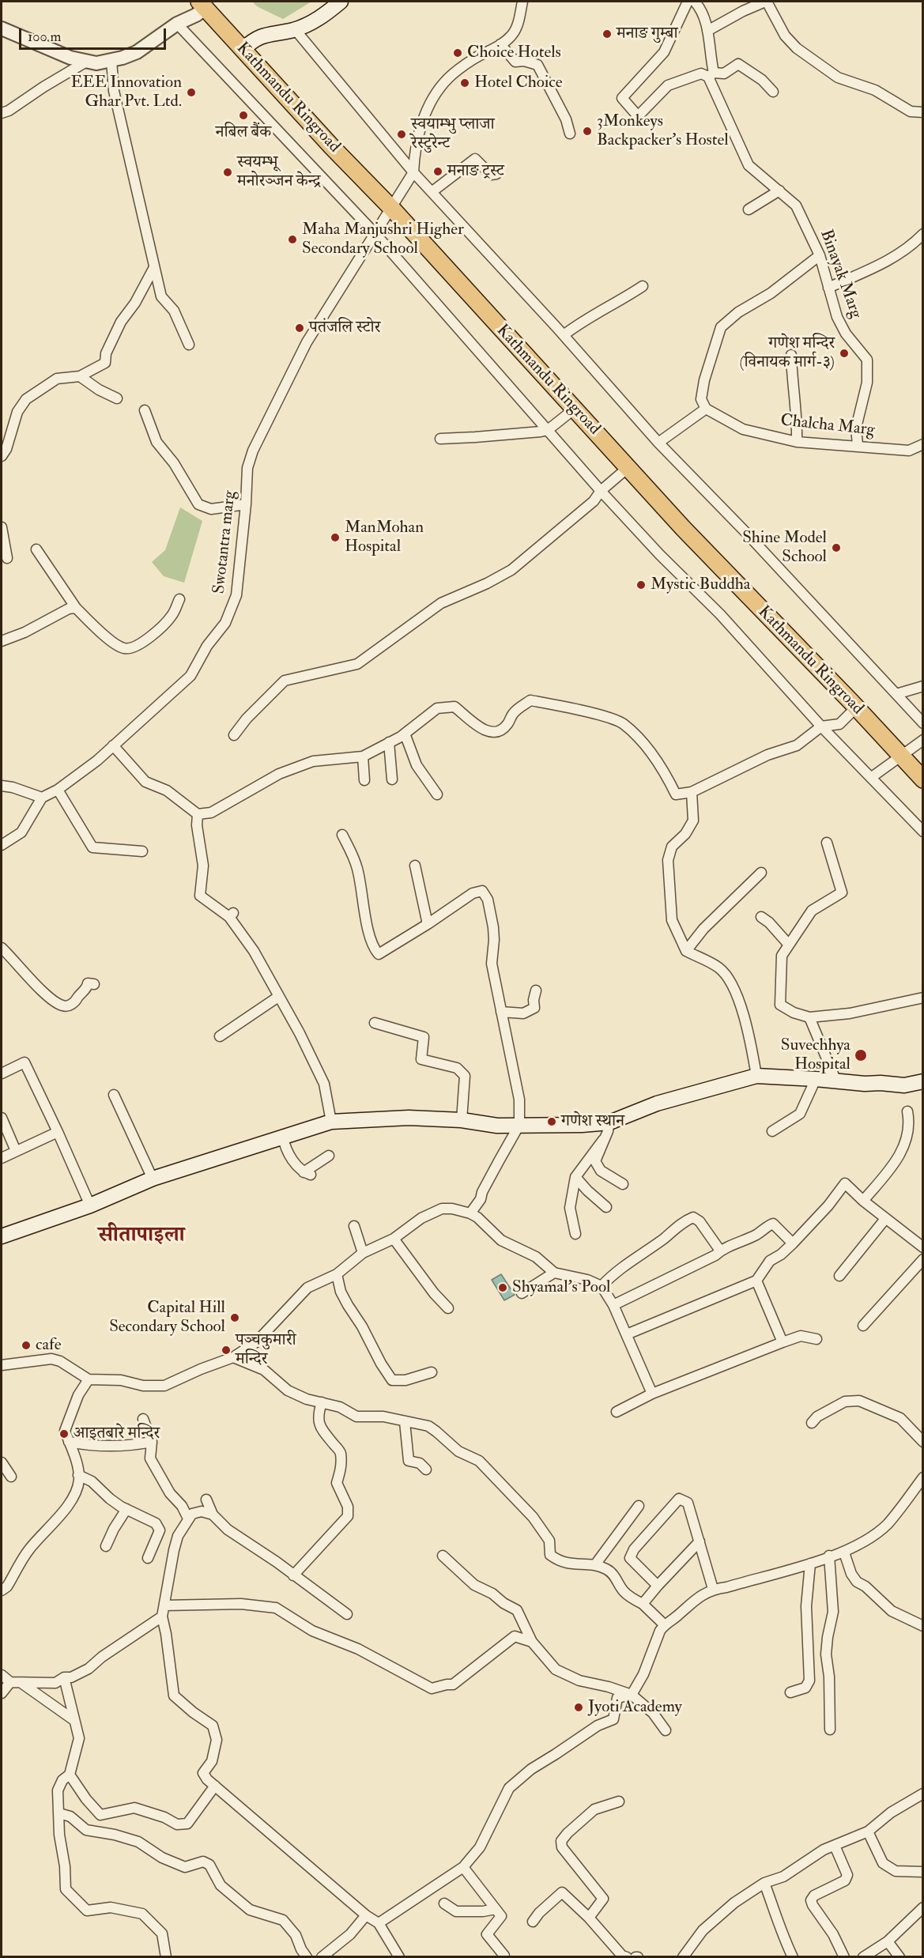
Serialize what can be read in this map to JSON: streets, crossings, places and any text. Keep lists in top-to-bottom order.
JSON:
{
  "streets": {
    "highway": ["Kathmandu Ringroad"],
    "street": ["Binayak Marg", "Chalcha Marg", "Swotantra marg"]
  },
  "crossings": [
    ["Kathmandu Ringroad", "Swotantra marg"],
    ["Binayak Marg", "Chalcha Marg"]
  ],
  "districts": ["सीतापाइला"],
  "places": [
    "मनाङ गुम्बा",
    "Choice Hotels",
    "Hotel Choice",
    "EEE Innovation Ghar Pvt. Ltd.",
    "नबिल बैंक",
    "3Monkeys Backpacker's Hostel",
    "स्वयाम्भु प्लाजा रेस्टुरेन्ट",
    "मनाङ ट्रस्ट",
    "स्वयम्भू मनोरञ्जन केन्द्र",
    "Maha Manjushri Higher Secondary School",
    "पतंजलि स्टोर",
    "गणेश मन्दिर (विनायक मार्ग-३)",
    "ManMohan Hospital",
    "Shine Model School",
    "Mystic Buddha",
    "Suvechhya Hospital",
    "गणेश स्थान",
    "Shyamal's Pool",
    "Capital Hill Secondary School",
    "cafe",
    "पञ्चकुमारी मन्दिर",
    "आइतबारे मन्दिर",
    "Jyoti Academy"
  ],
  "scale_bar": "100 m"
}
